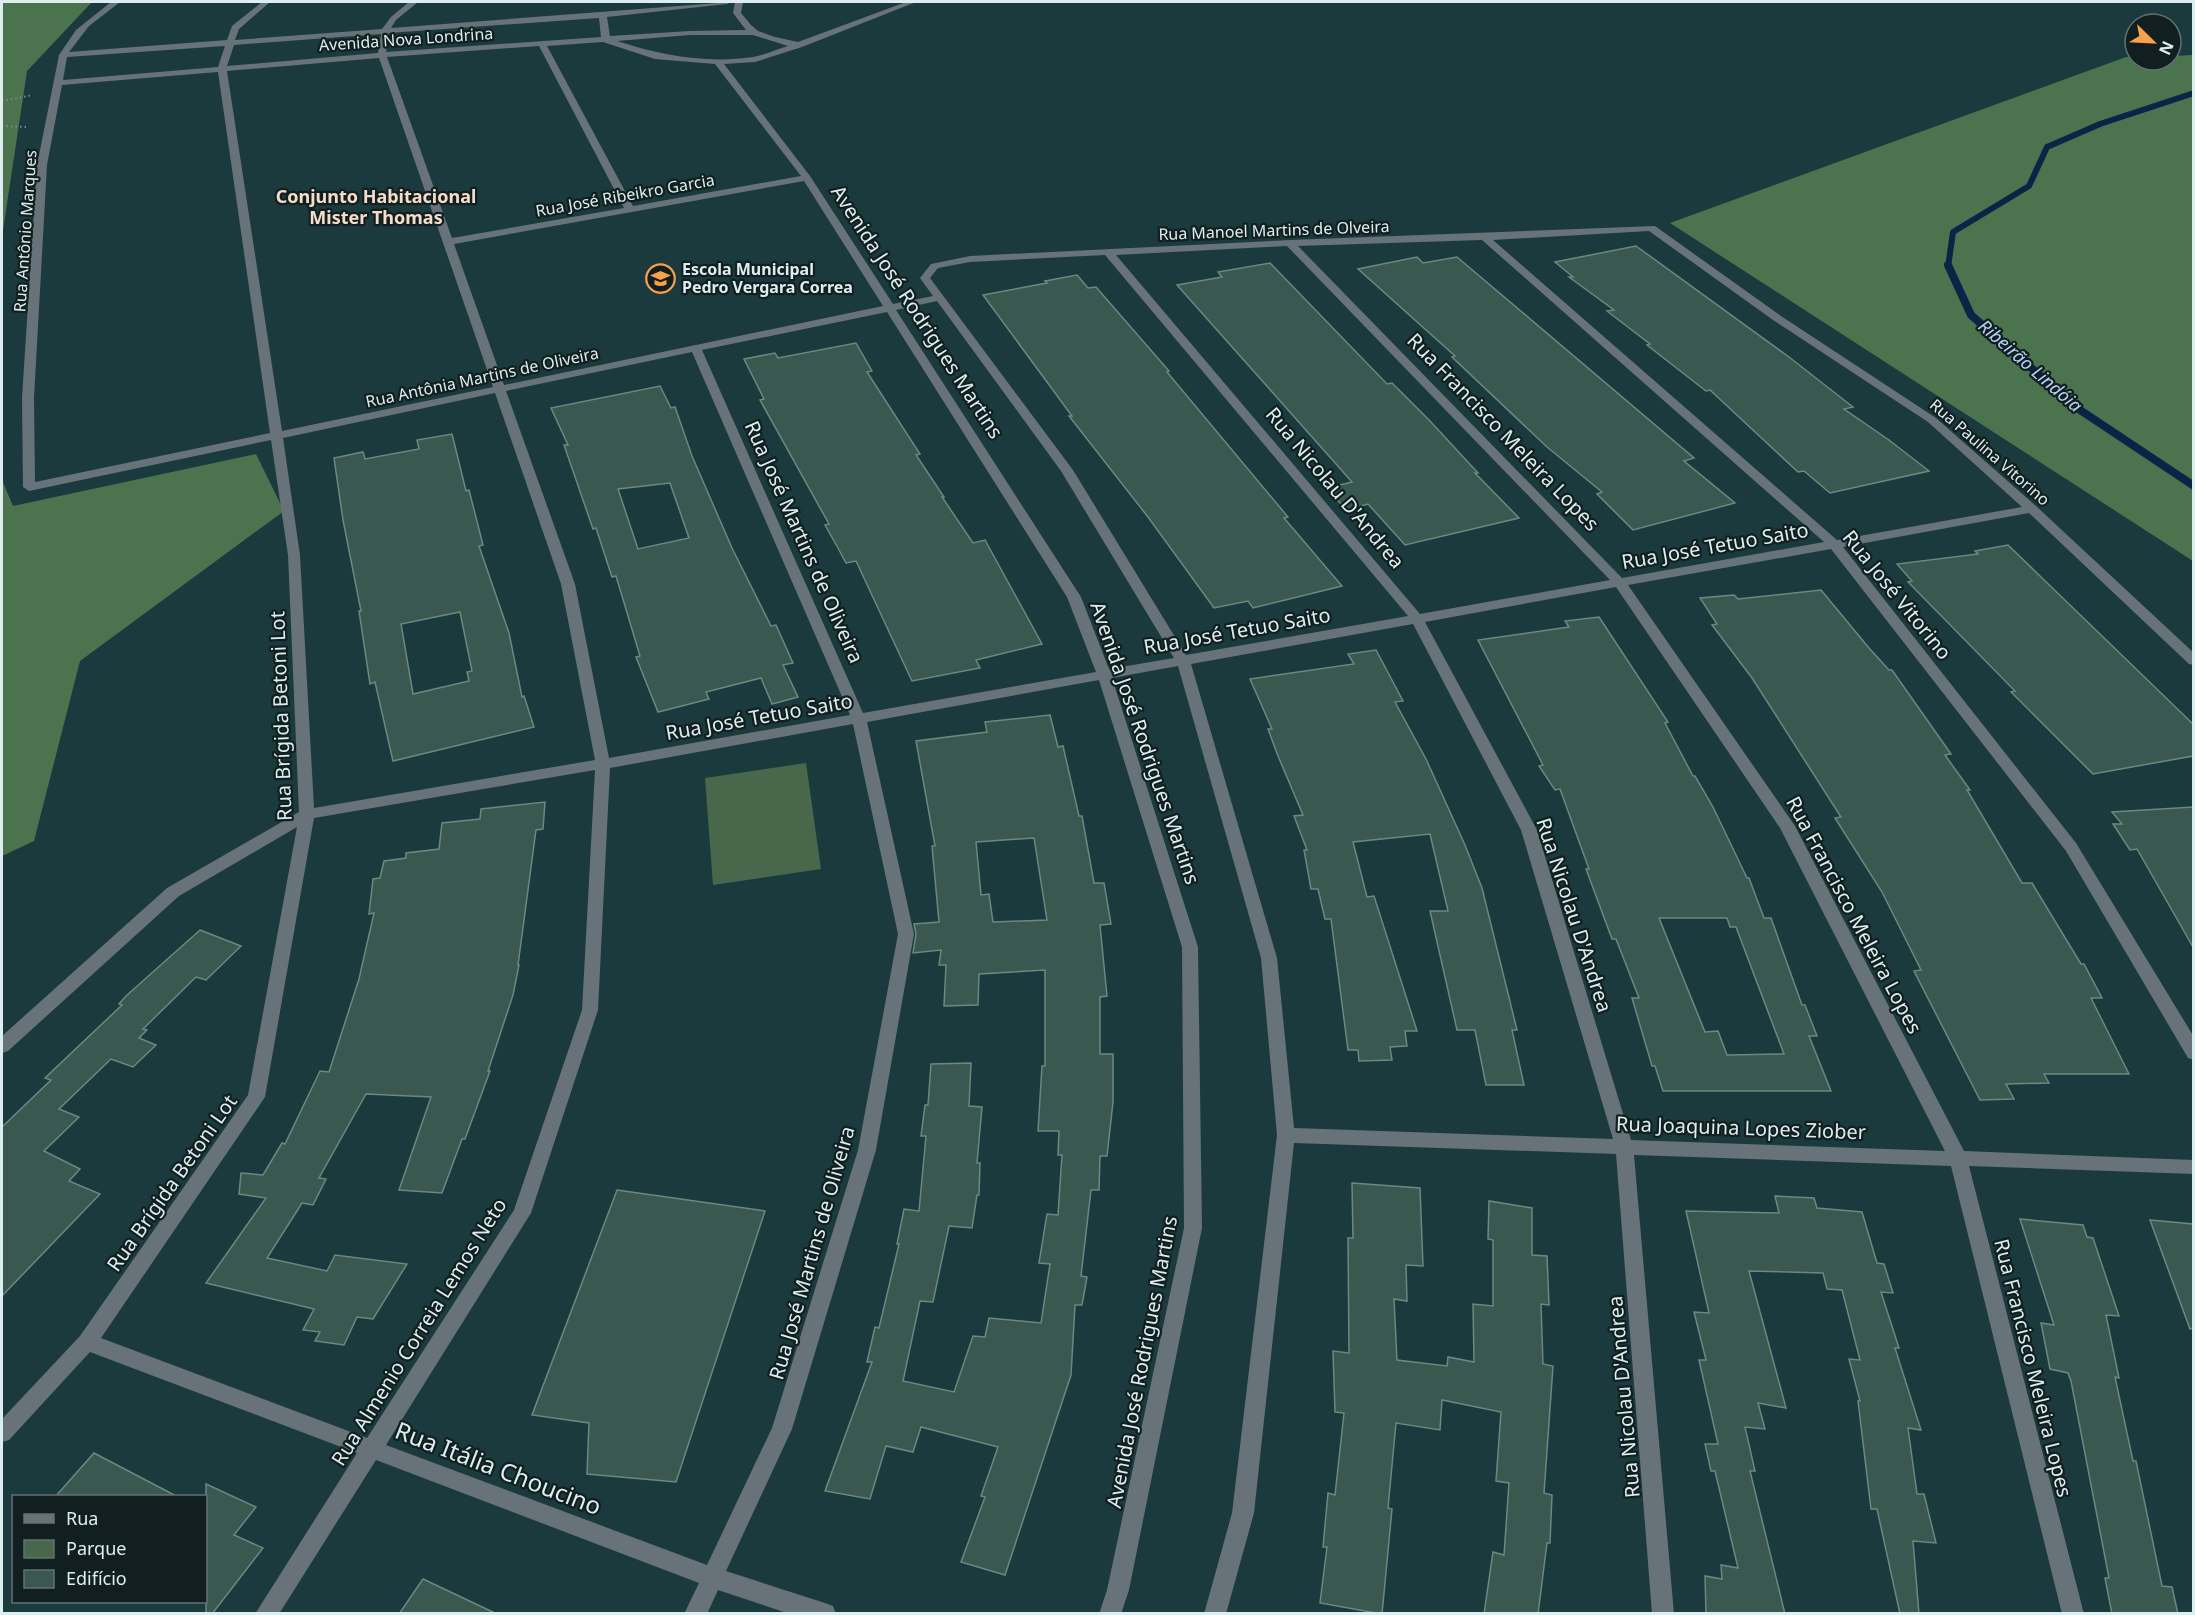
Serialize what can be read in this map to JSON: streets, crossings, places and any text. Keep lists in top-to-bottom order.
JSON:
{
  "streets": {
    "street": [
      "Avenida Nova Londrina",
      "Rua José Ribeikro Garcia",
      "Rua Manoel Martins de Olveira",
      "Rua Antônio Marques",
      "Avenida José Rodrigues Martins",
      "Rua Antônia Martins de Oliveira",
      "Rua Francisco Meleira Lopes",
      "Rua Paulina Vitorino",
      "Rua Nicolau D'Andrea",
      "Rua José Martins de Oliveira",
      "Rua José Tetuo Saito",
      "Rua José Vitorino",
      "Rua Brígida Betoni Lot",
      "Rua Joaquina Lopes Ziober",
      "Rua Almenio Correia Lemos Neto",
      "Rua Itália Choucino"
    ]
  },
  "crossings": [
    ["Avenida Nova Londrina", "Rua Antônio Marques"],
    ["Avenida Nova Londrina", "Rua Brígida Betoni Lot"],
    ["Avenida Nova Londrina", "Rua Almenio Correia Lemos Neto"],
    ["Rua José Ribeikro Garcia", "Avenida José Rodrigues Martins"],
    ["Rua José Ribeikro Garcia", "Rua Almenio Correia Lemos Neto"],
    ["Rua Manoel Martins de Olveira", "Avenida José Rodrigues Martins"],
    ["Rua Manoel Martins de Olveira", "Rua Antônia Martins de Oliveira"],
    ["Rua Manoel Martins de Olveira", "Rua Francisco Meleira Lopes"],
    ["Rua Manoel Martins de Olveira", "Rua Paulina Vitorino"],
    ["Rua Manoel Martins de Olveira", "Rua Nicolau D'Andrea"],
    ["Rua Manoel Martins de Olveira", "Rua José Vitorino"],
    ["Rua Antônio Marques", "Rua Antônia Martins de Oliveira"],
    ["Avenida José Rodrigues Martins", "Rua Antônia Martins de Oliveira"],
    ["Avenida José Rodrigues Martins", "Rua José Tetuo Saito"],
    ["Avenida José Rodrigues Martins", "Rua Joaquina Lopes Ziober"],
    ["Rua Antônia Martins de Oliveira", "Rua José Martins de Oliveira"],
    ["Rua Antônia Martins de Oliveira", "Rua Brígida Betoni Lot"],
    ["Rua Antônia Martins de Oliveira", "Rua Almenio Correia Lemos Neto"],
    ["Rua Francisco Meleira Lopes", "Rua José Tetuo Saito"],
    ["Rua Francisco Meleira Lopes", "Rua Joaquina Lopes Ziober"],
    ["Rua Paulina Vitorino", "Rua José Tetuo Saito"],
    ["Rua Nicolau D'Andrea", "Rua José Tetuo Saito"],
    ["Rua Nicolau D'Andrea", "Rua Joaquina Lopes Ziober"],
    ["Rua José Martins de Oliveira", "Rua José Tetuo Saito"],
    ["Rua José Martins de Oliveira", "Rua Itália Choucino"],
    ["Rua José Tetuo Saito", "Rua José Vitorino"],
    ["Rua José Tetuo Saito", "Rua Brígida Betoni Lot"],
    ["Rua José Tetuo Saito", "Rua Almenio Correia Lemos Neto"],
    ["Rua Brígida Betoni Lot", "Rua Itália Choucino"],
    ["Rua Almenio Correia Lemos Neto", "Rua Itália Choucino"]
  ],
  "districts": ["Conjunto Habitacional Mister Thomas"],
  "water": ["Ribeirão Lindóia"],
  "places": {
    "school or university": ["Escola Municipal Pedro Vergara Correa"]
  },
  "legend": ["Rua", "Parque", "Edifício"],
  "north": "bottom right"
}
